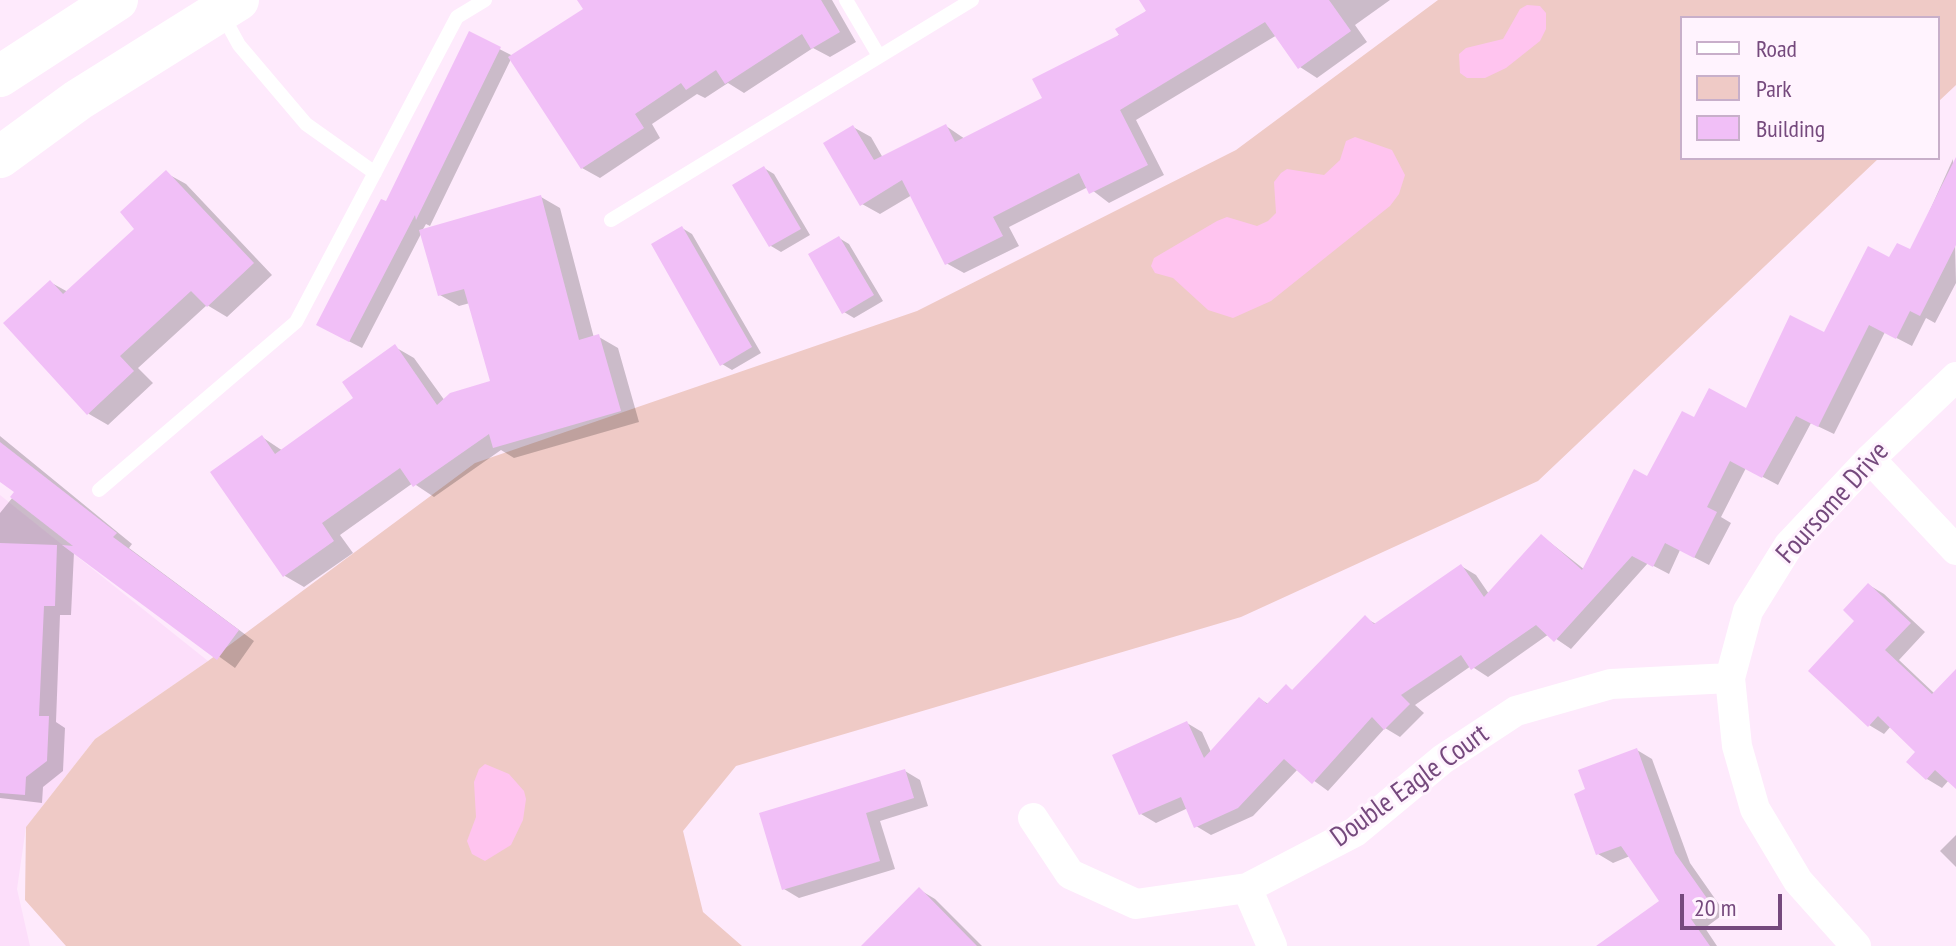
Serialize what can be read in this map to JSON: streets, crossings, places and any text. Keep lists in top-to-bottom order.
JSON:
{
  "streets": {
    "street": ["Foursome Drive", "Double Eagle Court"]
  },
  "crossings": [
    ["Foursome Drive", "Double Eagle Court"]
  ],
  "legend": ["Road", "Park", "Building"],
  "scale_bar": "20 m"
}
